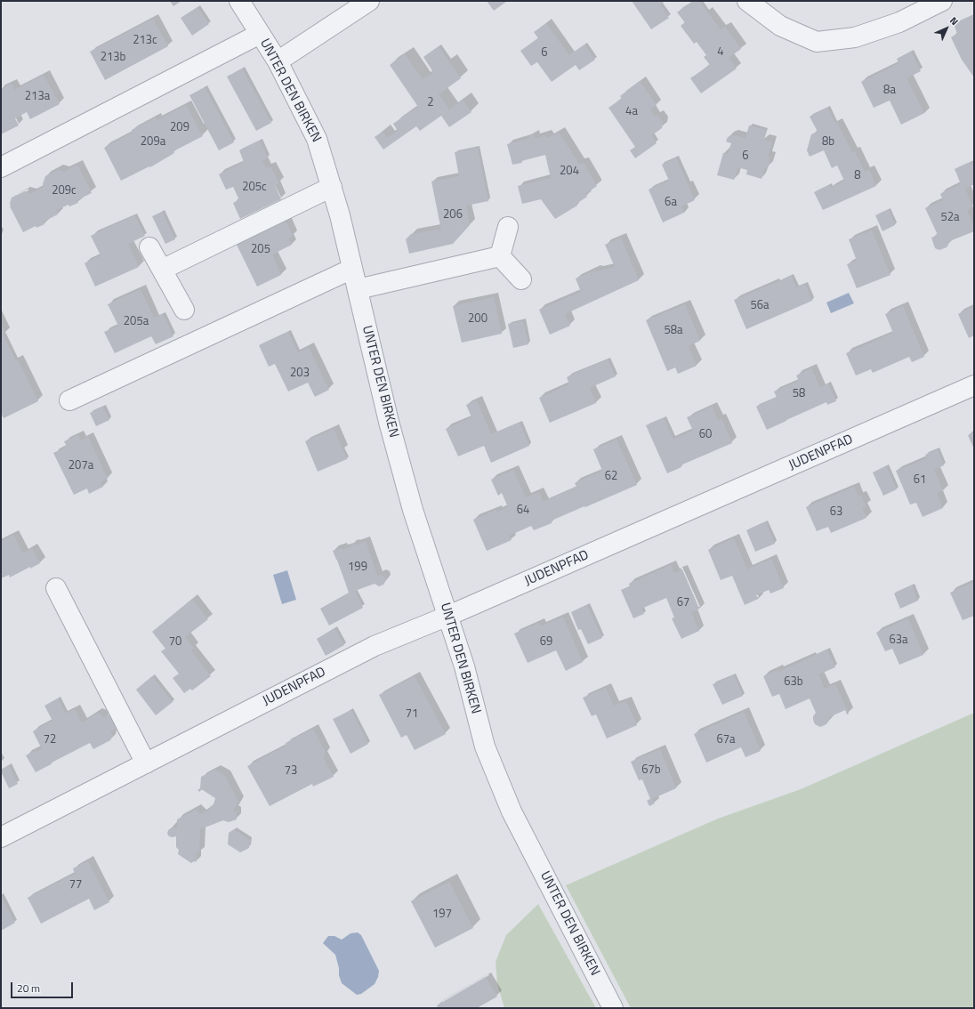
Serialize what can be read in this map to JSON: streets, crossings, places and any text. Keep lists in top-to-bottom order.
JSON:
{
  "streets": {
    "street": ["UNTER DEN BIRKEN", "JUDENPFAD"]
  },
  "crossings": [
    ["UNTER DEN BIRKEN", "JUDENPFAD"]
  ],
  "house_numbers": [
    "213c",
    "4",
    "6",
    "213b",
    "8a",
    "213a",
    "2",
    "4a",
    "209",
    "209a",
    "8b",
    "6",
    "204",
    "8",
    "205c",
    "209c",
    "6a",
    "206",
    "52a",
    "205",
    "56a",
    "200",
    "205a",
    "58a",
    "203",
    "58",
    "60",
    "207a",
    "62",
    "61",
    "64",
    "63",
    "199",
    "67",
    "63a",
    "70",
    "69",
    "63b",
    "71",
    "72",
    "67a",
    "67b",
    "73",
    "77",
    "197"
  ],
  "scale_bar": "20 m",
  "north": "top right"
}
